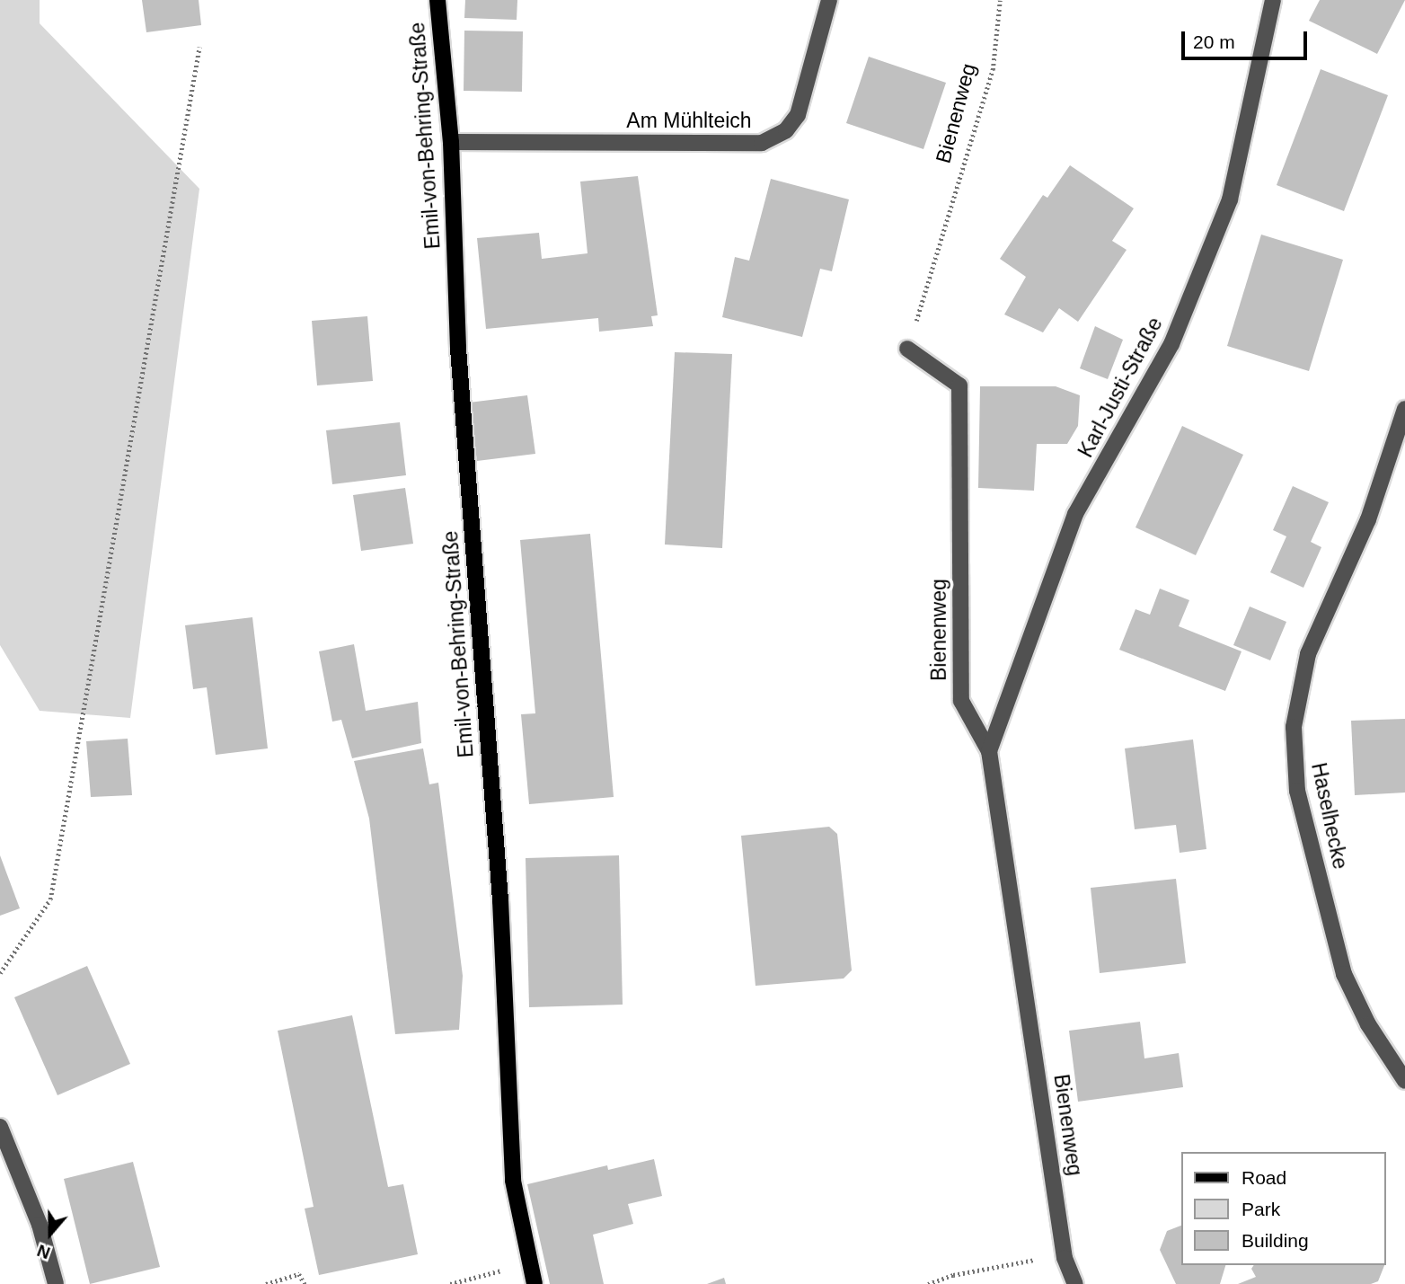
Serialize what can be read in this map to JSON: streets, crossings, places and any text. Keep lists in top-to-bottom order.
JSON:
{
  "streets": {
    "main road": ["Emil-von-Behring-Straße"],
    "street": [
      "Bienenweg",
      "Am Mühlteich",
      "Karl-Justi-Straße",
      "Haselhecke"
    ]
  },
  "crossings": [
    ["Bienenweg", "Karl-Justi-Straße"],
    ["Am Mühlteich", "Emil-von-Behring-Straße"]
  ],
  "legend": ["Road", "Park", "Building"],
  "scale_bar": "20 m",
  "north": "bottom"
}
